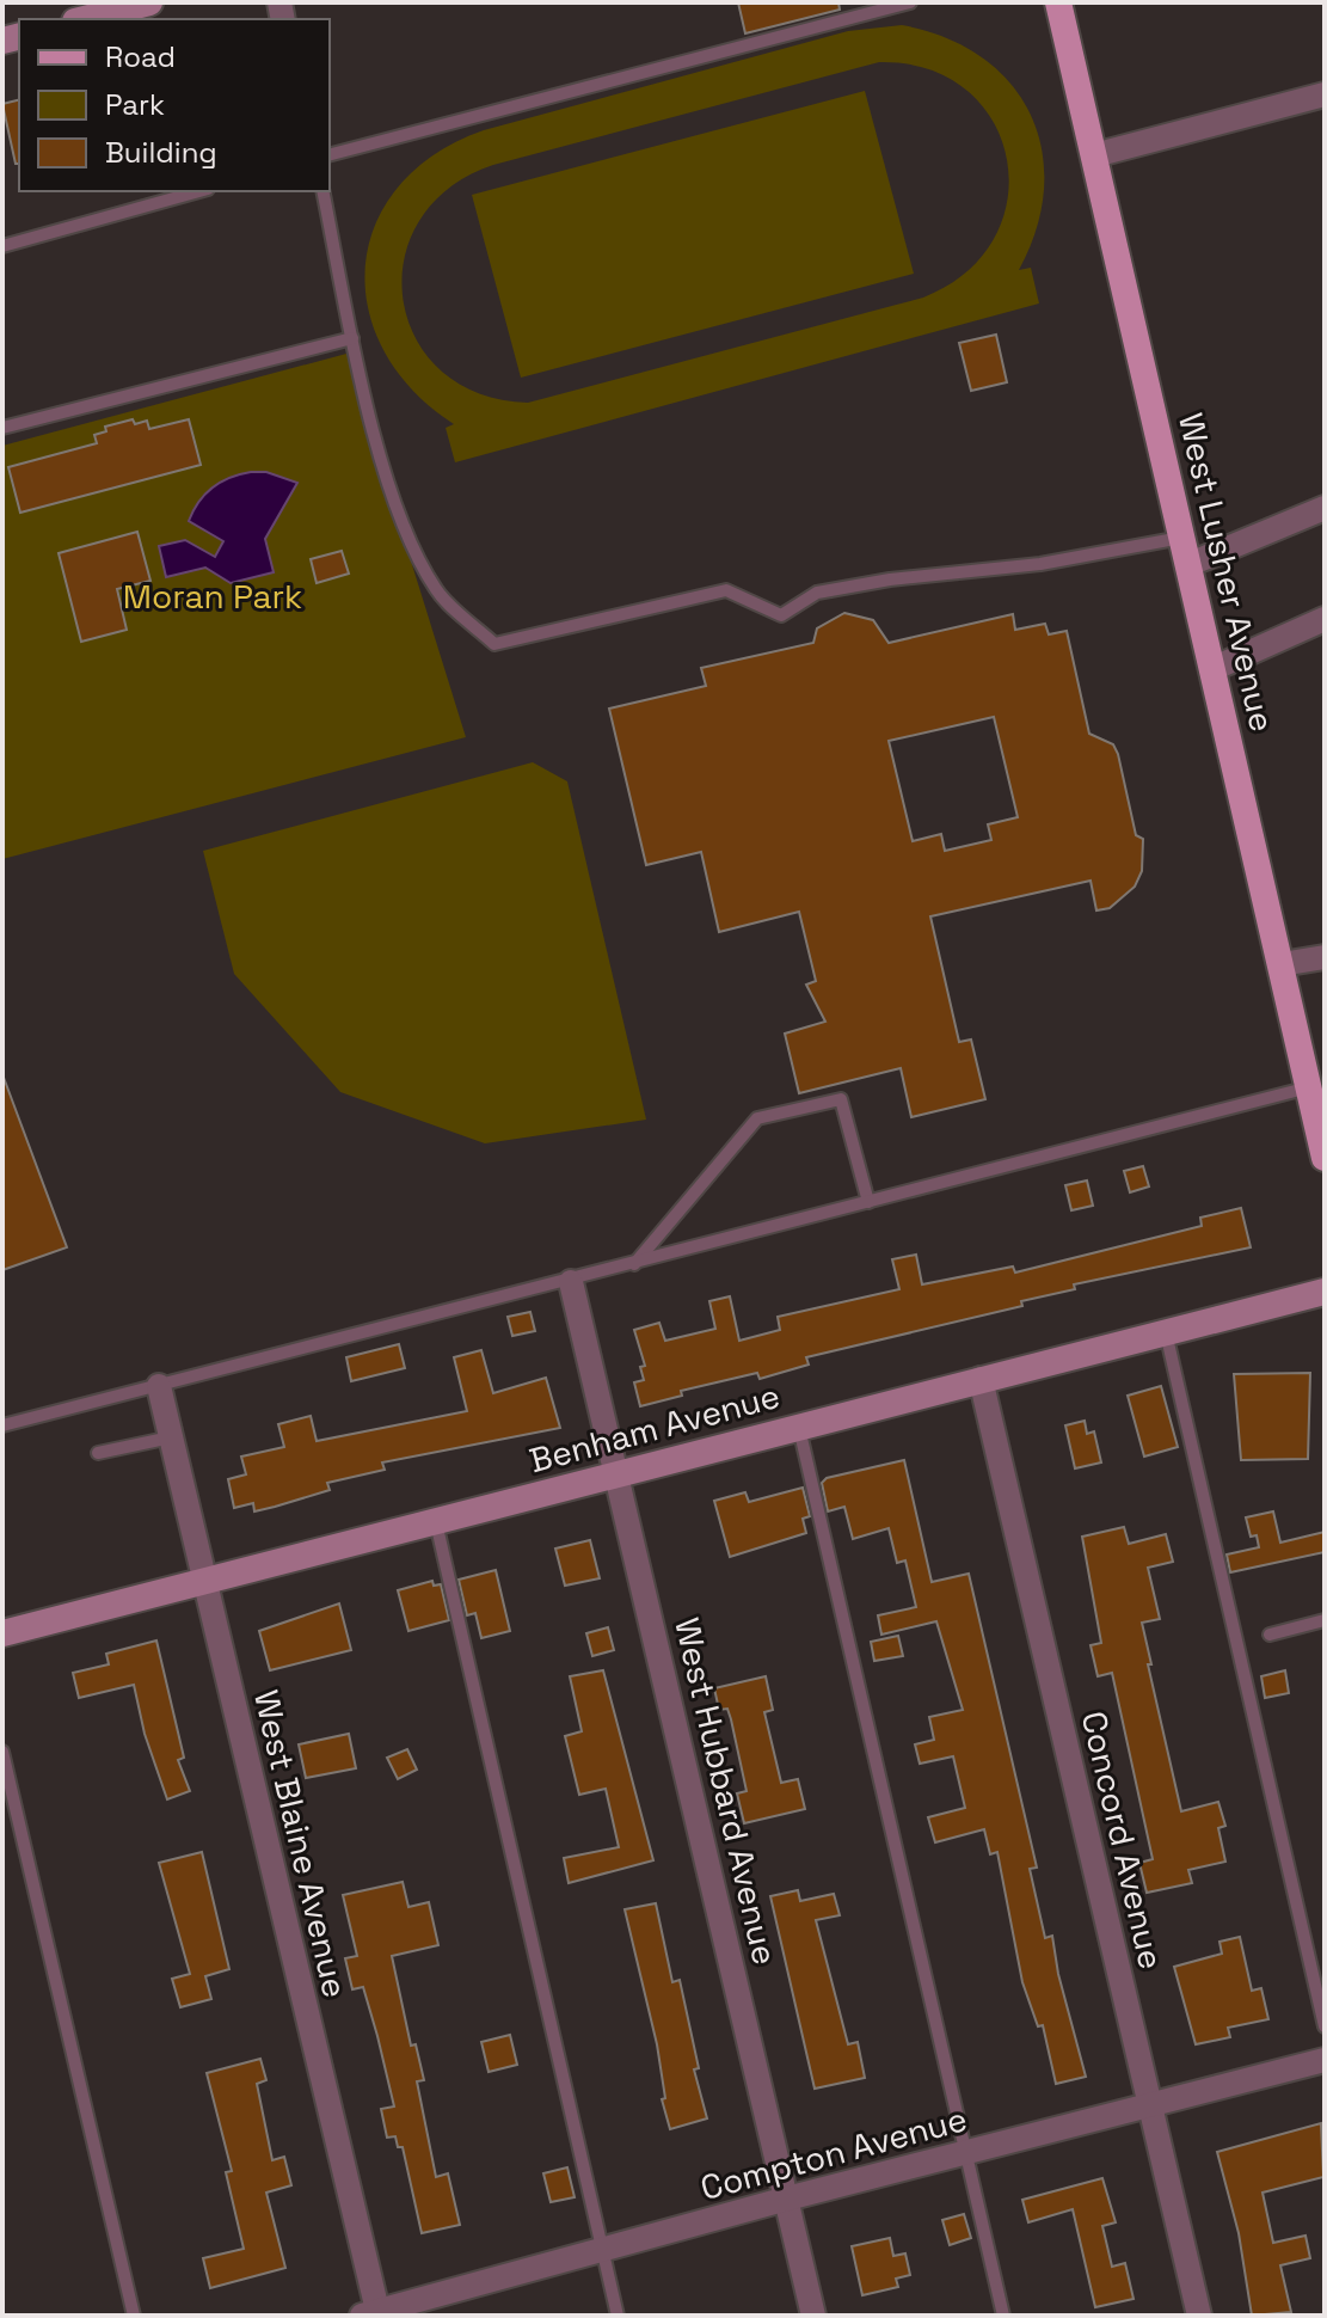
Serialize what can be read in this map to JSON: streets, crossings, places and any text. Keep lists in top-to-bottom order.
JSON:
{
  "streets": {
    "main road": ["West Lusher Avenue", "Benham Avenue"],
    "street": [
      "West Hubbard Avenue",
      "Concord Avenue",
      "West Blaine Avenue",
      "Compton Avenue"
    ]
  },
  "crossings": [
    ["Benham Avenue", "West Hubbard Avenue"],
    ["Benham Avenue", "Concord Avenue"],
    ["Benham Avenue", "West Blaine Avenue"],
    ["West Hubbard Avenue", "Compton Avenue"],
    ["Concord Avenue", "Compton Avenue"],
    ["West Blaine Avenue", "Compton Avenue"]
  ],
  "parks": ["Moran Park"],
  "legend": ["Road", "Park", "Building"]
}
